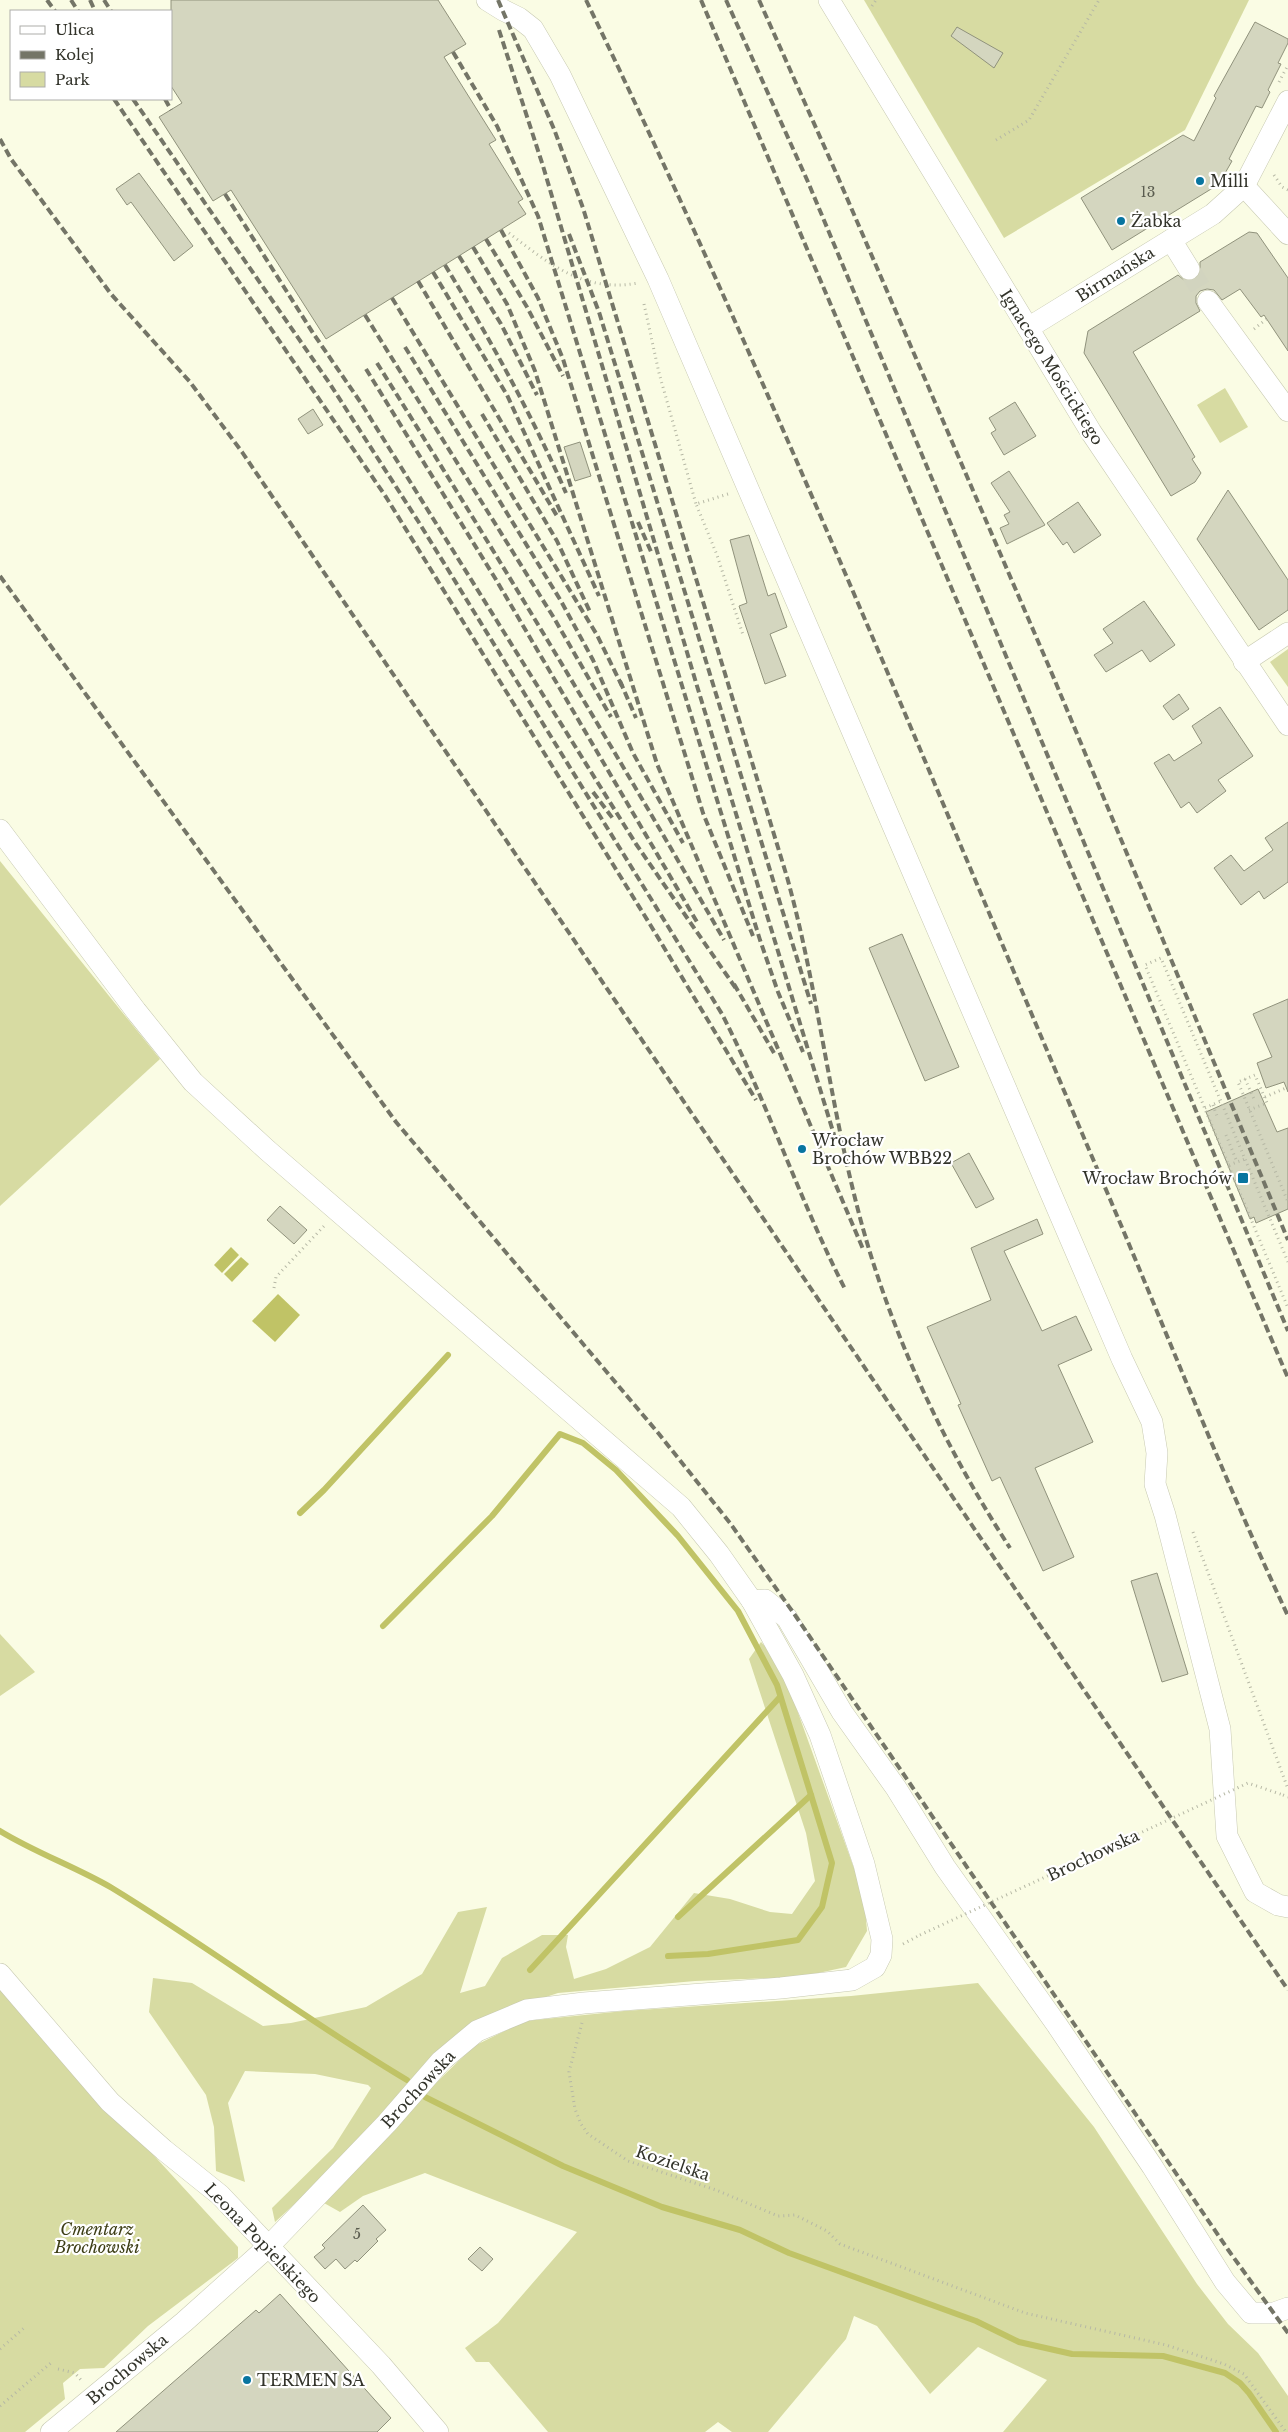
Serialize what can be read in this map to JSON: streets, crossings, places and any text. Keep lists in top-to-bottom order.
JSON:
{
  "streets": {
    "street": [
      "Birmańska",
      "Ignacego Mościckiego",
      "Brochowska",
      "Leona Popielskiego"
    ],
    "path": ["Kozielska"]
  },
  "crossings": [
    ["Birmańska", "Ignacego Mościckiego"],
    ["Brochowska", "Kozielska"],
    ["Brochowska", "Leona Popielskiego"]
  ],
  "parks": ["Cmentarz Brochowski"],
  "places": {
    "other": [
      "Milli",
      "Żabka",
      "Wrocław Brochów WBB22",
      "TERMEN SA"
    ],
    "transit": ["Wrocław Brochów"]
  },
  "house_numbers": ["13", "5"],
  "legend": ["Ulica", "Kolej", "Park"]
}
